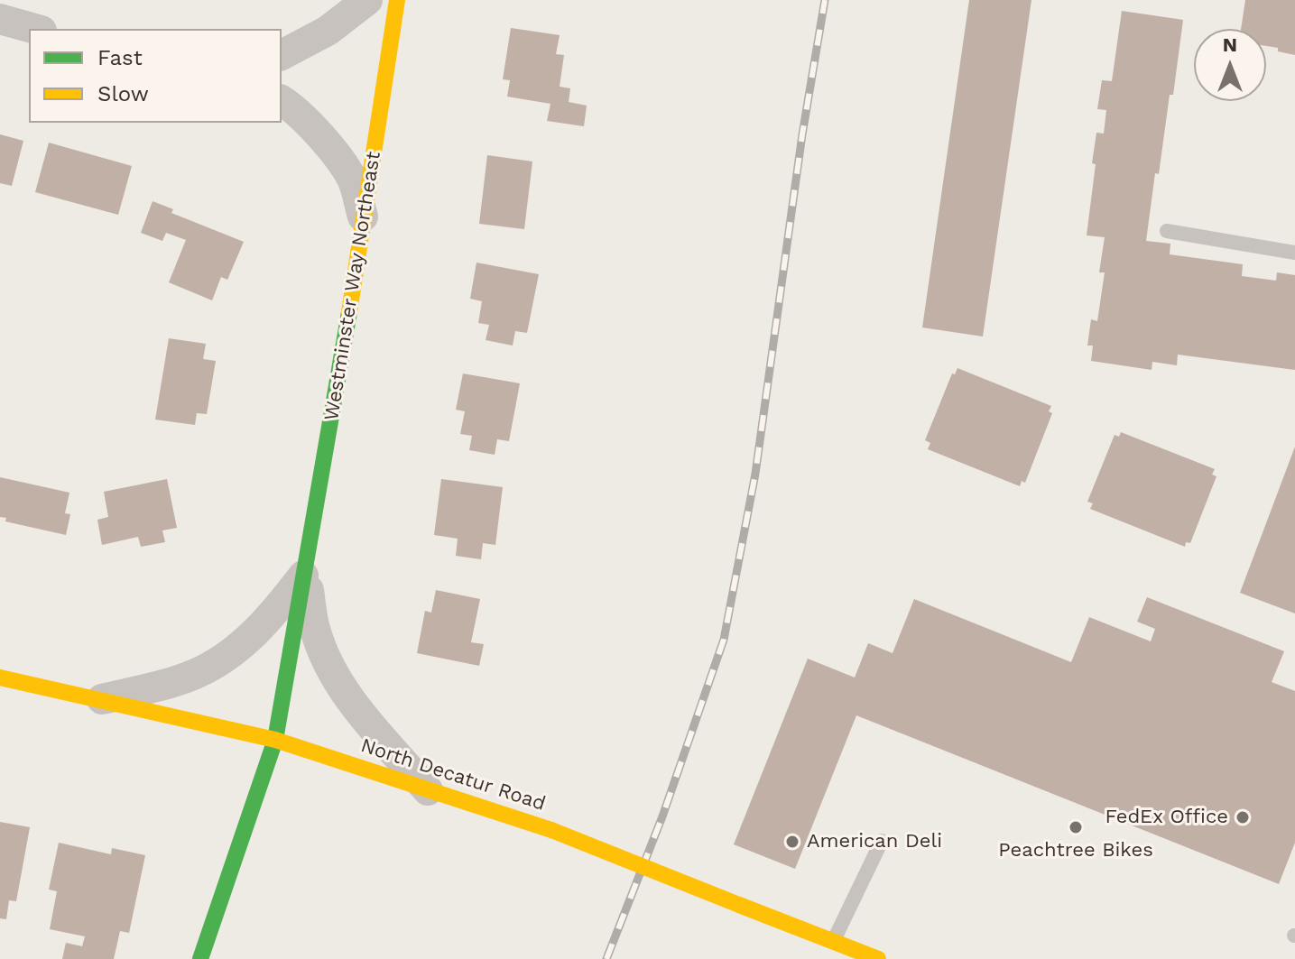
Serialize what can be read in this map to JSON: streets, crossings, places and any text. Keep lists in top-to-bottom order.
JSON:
{
  "streets": {
    "street": ["Westminster Way Northeast", "North Decatur Road"]
  },
  "crossings": [
    ["Westminster Way Northeast", "North Decatur Road"]
  ],
  "places": ["FedEx Office", "Peachtree Bikes", "American Deli"],
  "legend": ["Fast", "Slow"],
  "north": "top"
}
